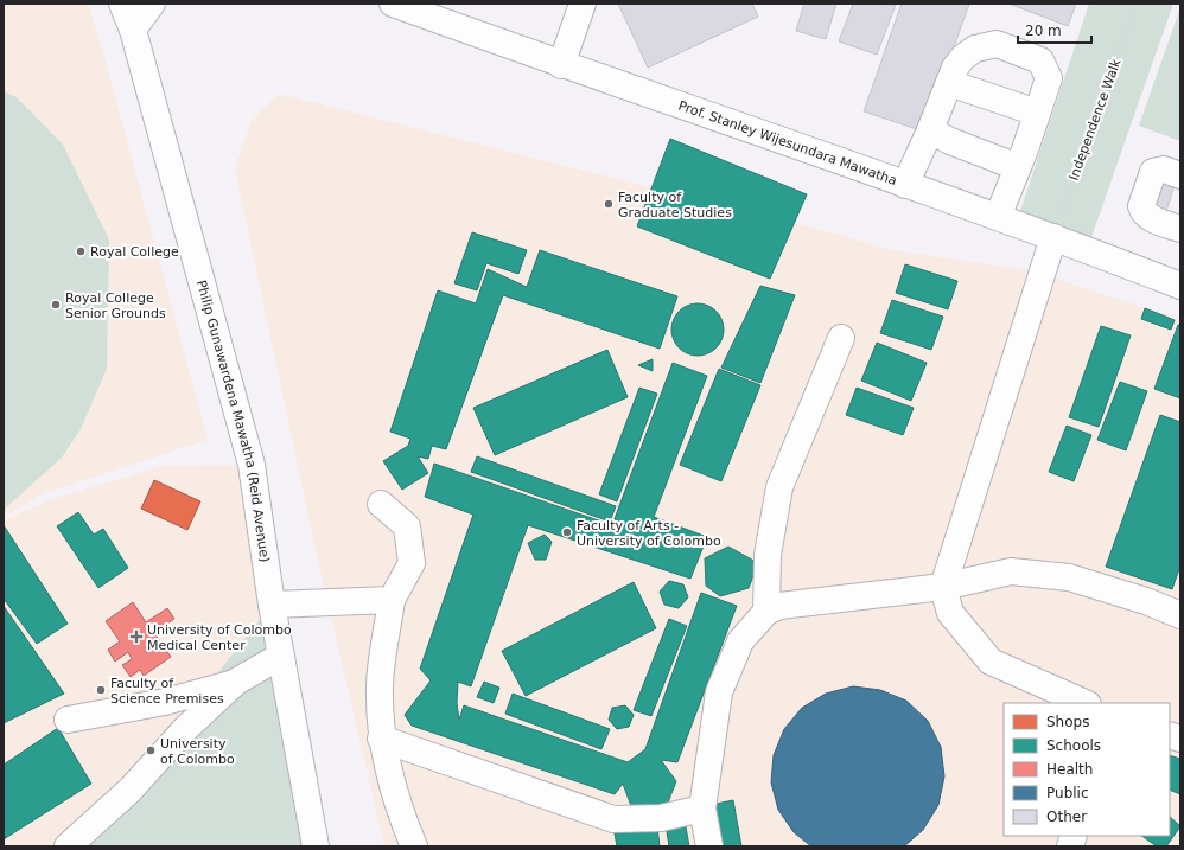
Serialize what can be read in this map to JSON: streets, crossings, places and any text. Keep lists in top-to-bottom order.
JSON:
{
  "streets": {
    "main road": ["Prof. Stanley Wijesundara Mawatha", "Philip Gunawardena Mawatha (Reid Avenue)"],
    "path": ["Independence Walk"]
  },
  "crossings": [
    ["Independence Walk", "Prof. Stanley Wijesundara Mawatha"]
  ],
  "places": {
    "other": [
      "Faculty of Graduate Studies",
      "Royal College",
      "Royal College Senior Grounds",
      "Faculty of Arts - University of Colombo",
      "Faculty of Science Premises",
      "University of Colombo"
    ],
    "health": ["University of Colombo Medical Center"]
  },
  "legend": [
    "Shops",
    "Schools",
    "Health",
    "Public",
    "Other"
  ],
  "scale_bar": "20 m"
}
